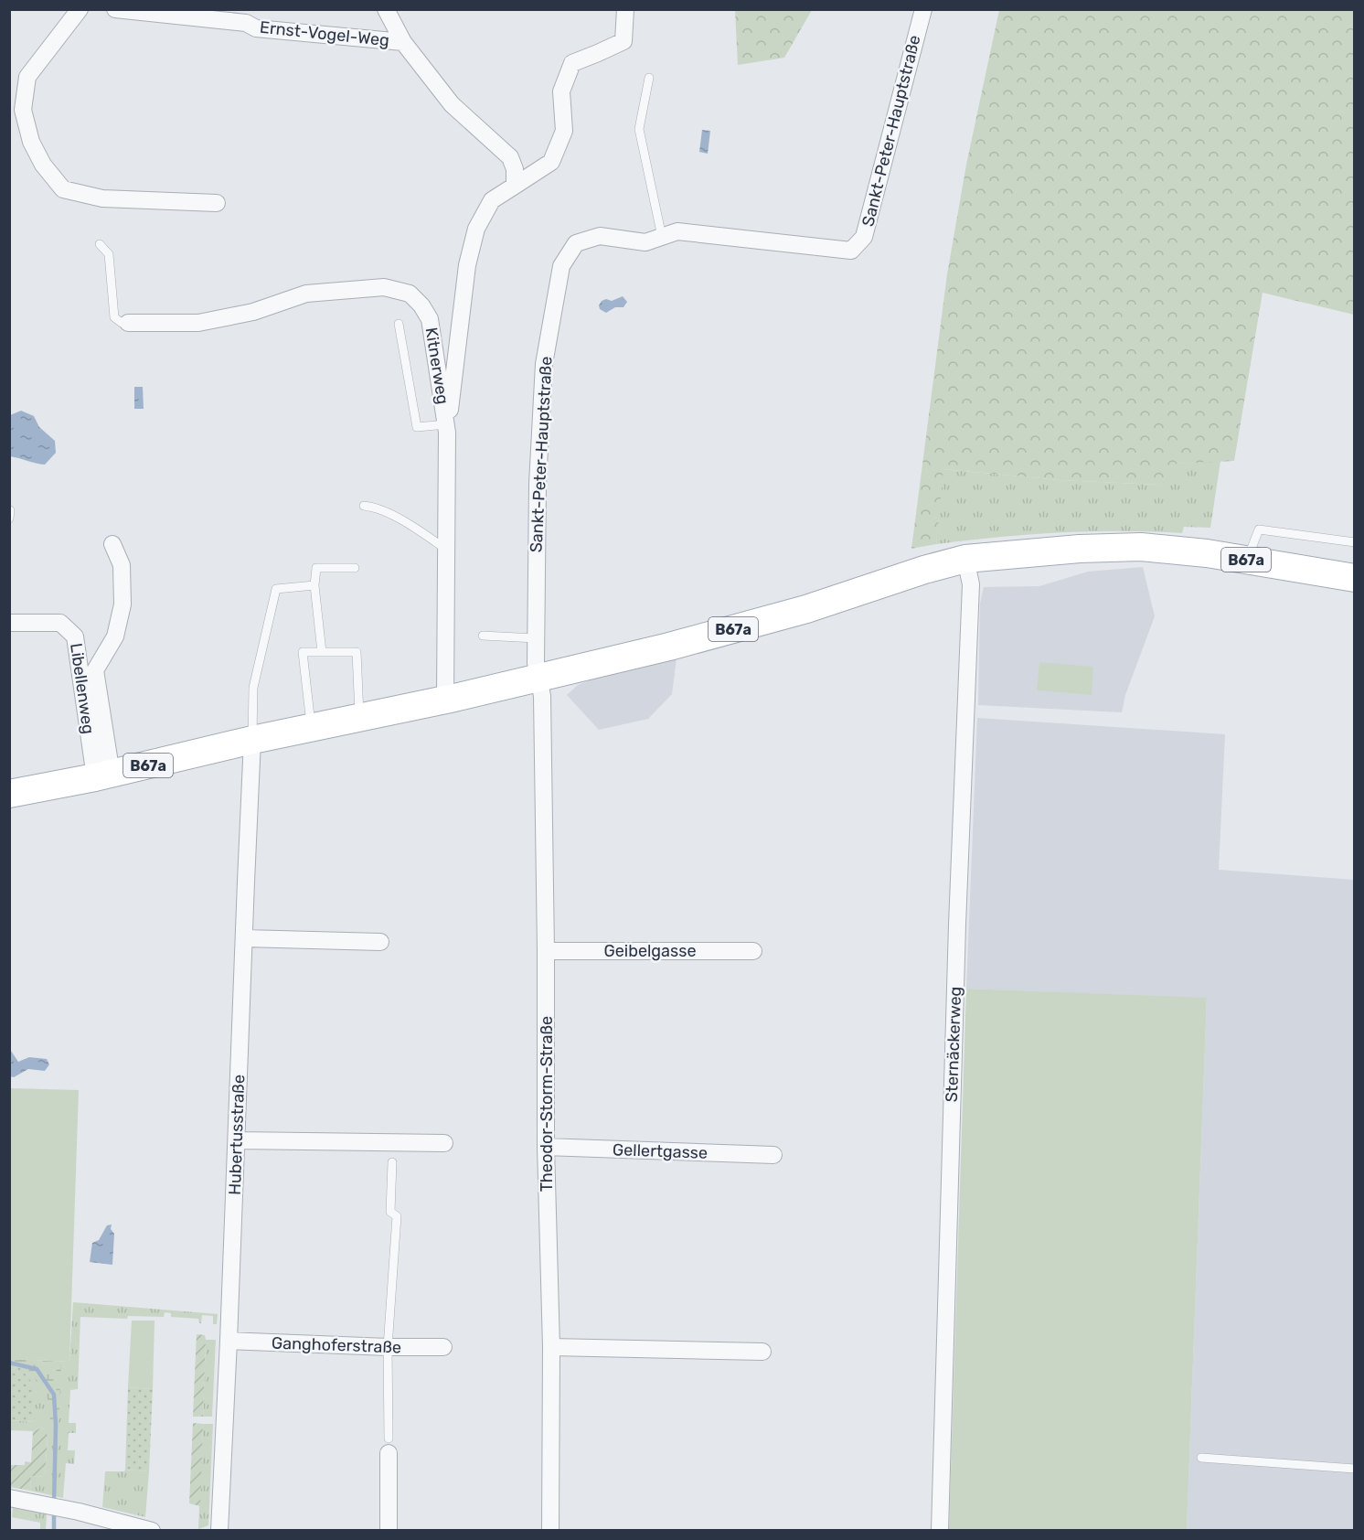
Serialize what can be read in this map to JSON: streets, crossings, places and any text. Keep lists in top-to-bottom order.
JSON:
{
  "streets": {
    "main road": ["B67a"],
    "street": [
      "Ernst-Vogel-Weg",
      "Sankt-Peter-Hauptstraße",
      "Kitnerweg",
      "Libellenweg",
      "Geibelgasse",
      "Sternäckerweg",
      "Theodor-Storm-Straße",
      "Hubertusstraße",
      "Gellertgasse",
      "Ganghoferstraße"
    ]
  },
  "crossings": [
    ["Sankt-Peter-Hauptstraße", "B67a"],
    ["Sankt-Peter-Hauptstraße", "Theodor-Storm-Straße"],
    ["Kitnerweg", "B67a"],
    ["B67a", "Libellenweg"],
    ["B67a", "Sternäckerweg"],
    ["B67a", "Theodor-Storm-Straße"],
    ["B67a", "Hubertusstraße"],
    ["Geibelgasse", "Theodor-Storm-Straße"],
    ["Theodor-Storm-Straße", "Gellertgasse"],
    ["Hubertusstraße", "Ganghoferstraße"]
  ]
}
